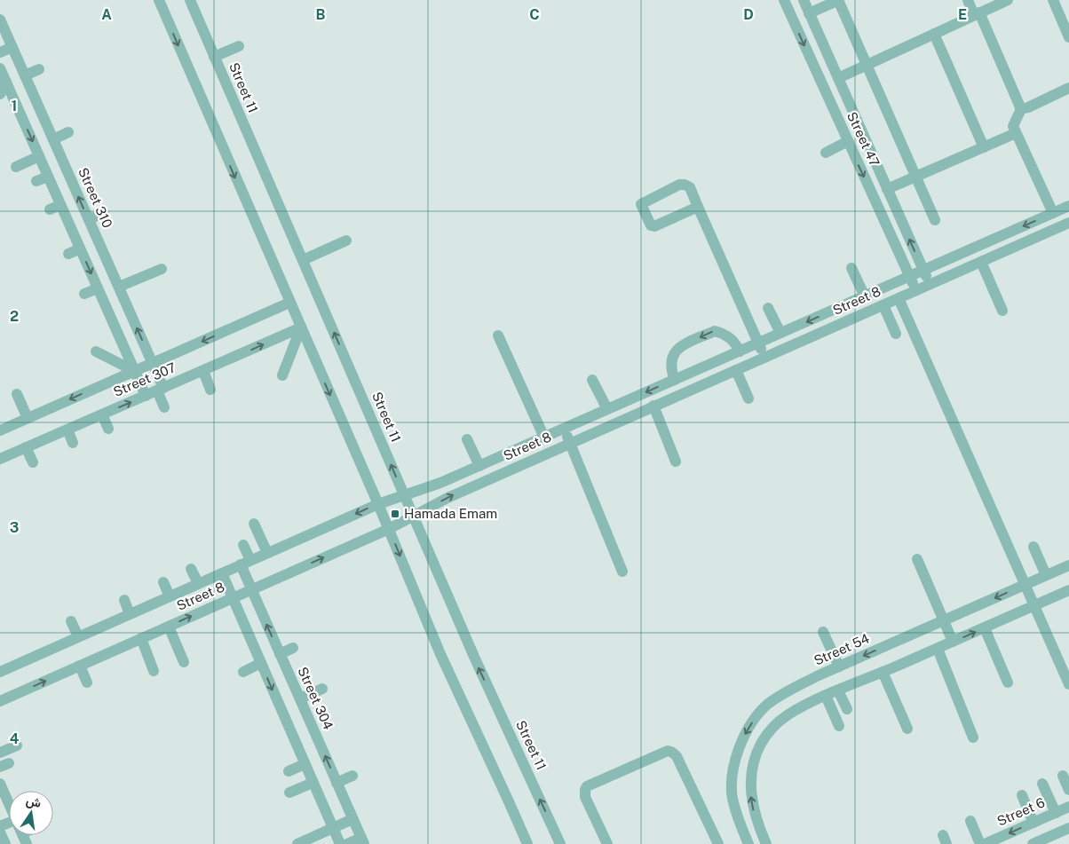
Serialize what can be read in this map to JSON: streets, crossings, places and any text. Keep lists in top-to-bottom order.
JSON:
{
  "streets": {
    "street": [
      "Street 11",
      "Street 47",
      "Street 310",
      "Street 8",
      "Street 307",
      "Street 54",
      "Street 304",
      "Street 6"
    ]
  },
  "crossings": [
    ["Street 11", "Street 8"],
    ["Street 47", "Street 8"],
    ["Street 310", "Street 307"],
    ["Street 8", "Street 304"]
  ],
  "one_way": ["Street 6"],
  "places": {
    "transit": ["Hamada Emam"]
  },
  "north": "top",
  "grid": {
    "columns": [
      "A",
      "B",
      "C",
      "D",
      "E"
    ],
    "rows": [
      "1",
      "2",
      "3",
      "4"
    ]
  }
}
